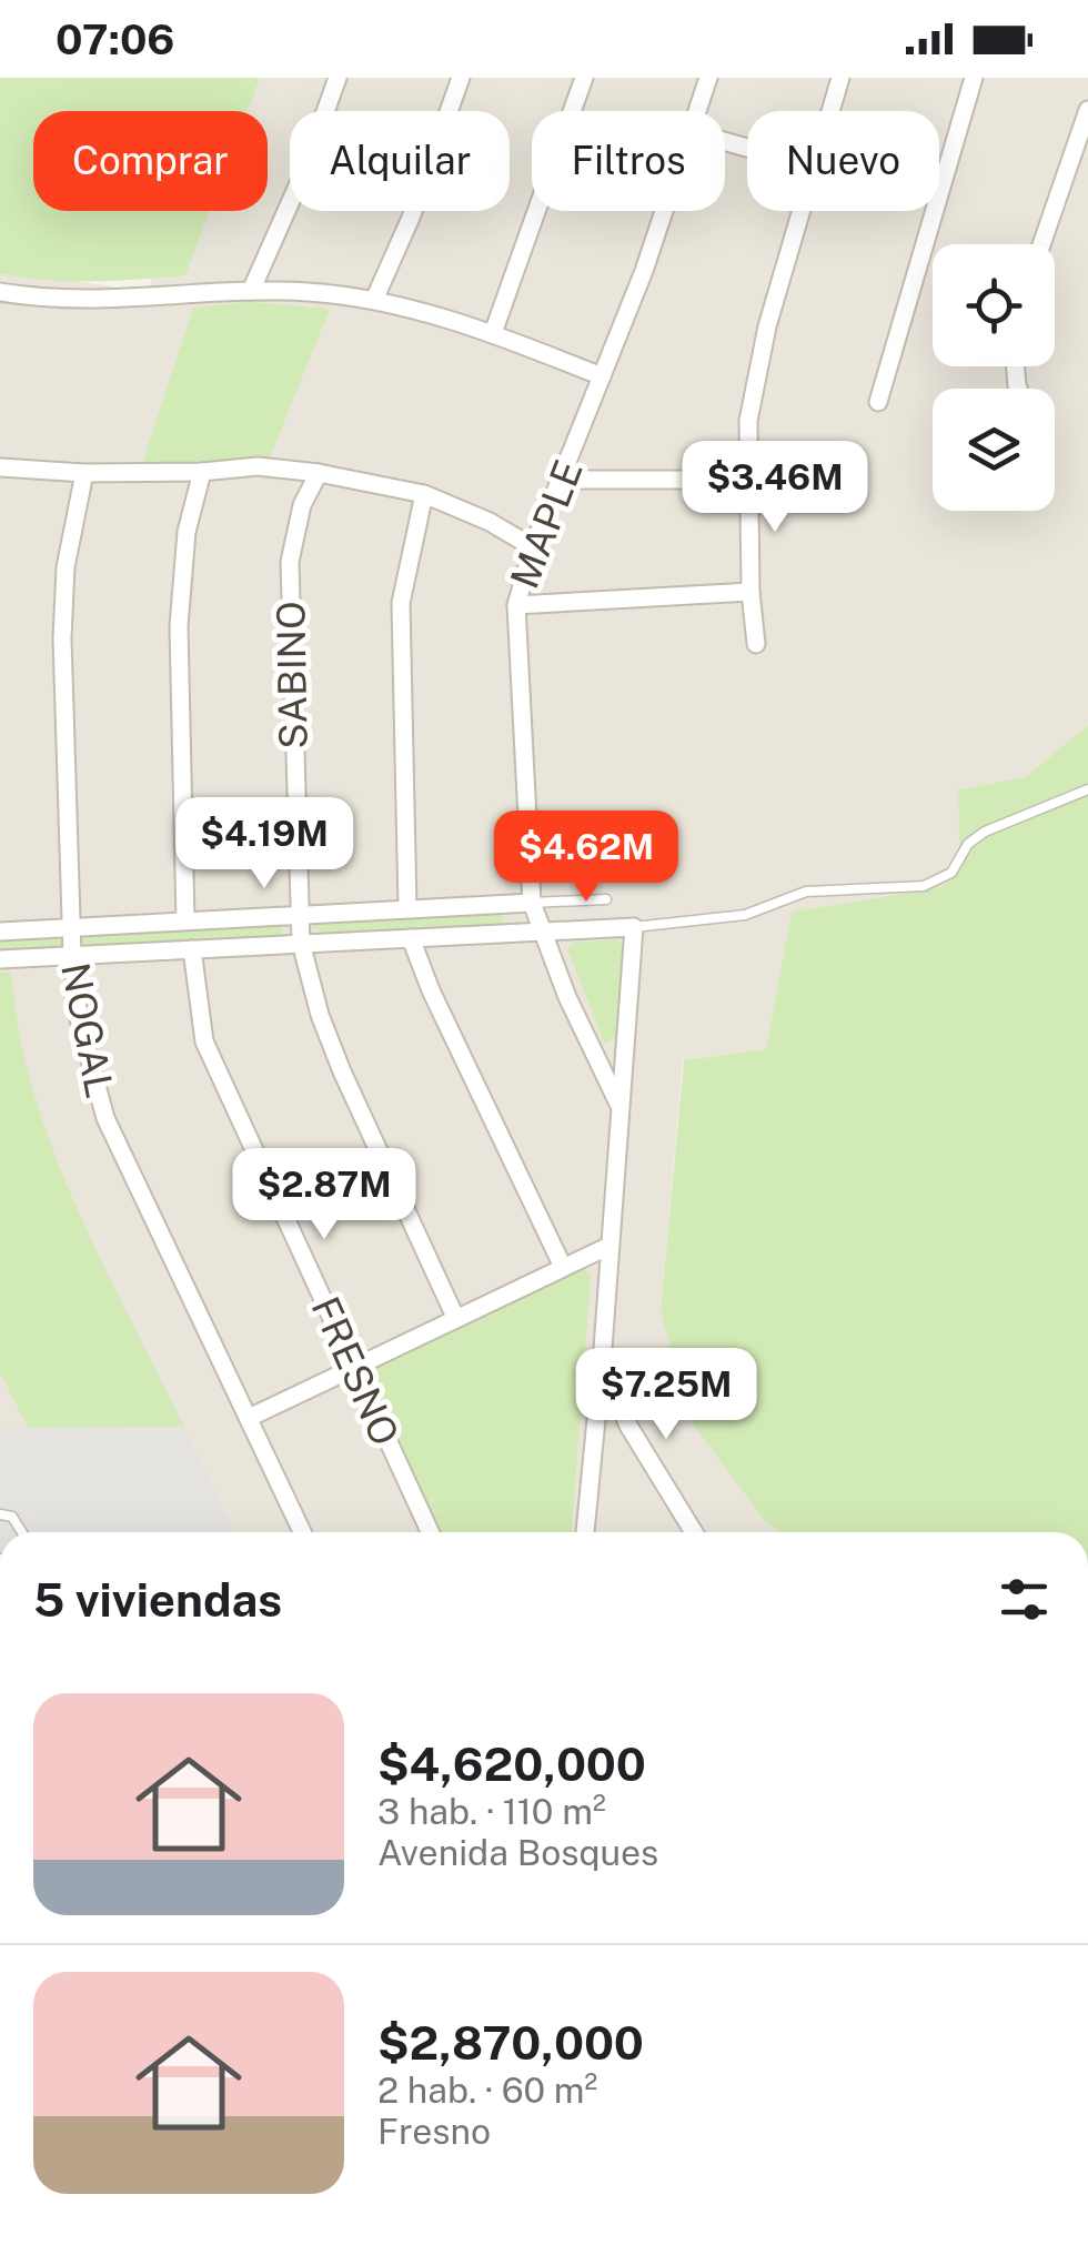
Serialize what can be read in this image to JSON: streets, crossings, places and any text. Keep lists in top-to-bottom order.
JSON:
{
  "streets": {
    "street": [
      "MAPLE",
      "SABINO",
      "NOGAL",
      "FRESNO"
    ]
  },
  "page": {
    "status": "07:06",
    "chip": [
      "Comprar",
      "Alquilar",
      "Filtros",
      "Nuevo"
    ],
    "price": [
      "$3.46M",
      "$4.19M",
      "$4.62M",
      "$2.87M",
      "$7.25M"
    ],
    "heading": "5 viviendas",
    "list": [
      {
        "name": "$4,620,000",
        "note": "3 hab. · 110 m² · Avenida Bosques"
      },
      {
        "name": "$2,870,000",
        "note": "2 hab. · 60 m² · Fresno"
      }
    ]
  }
}
